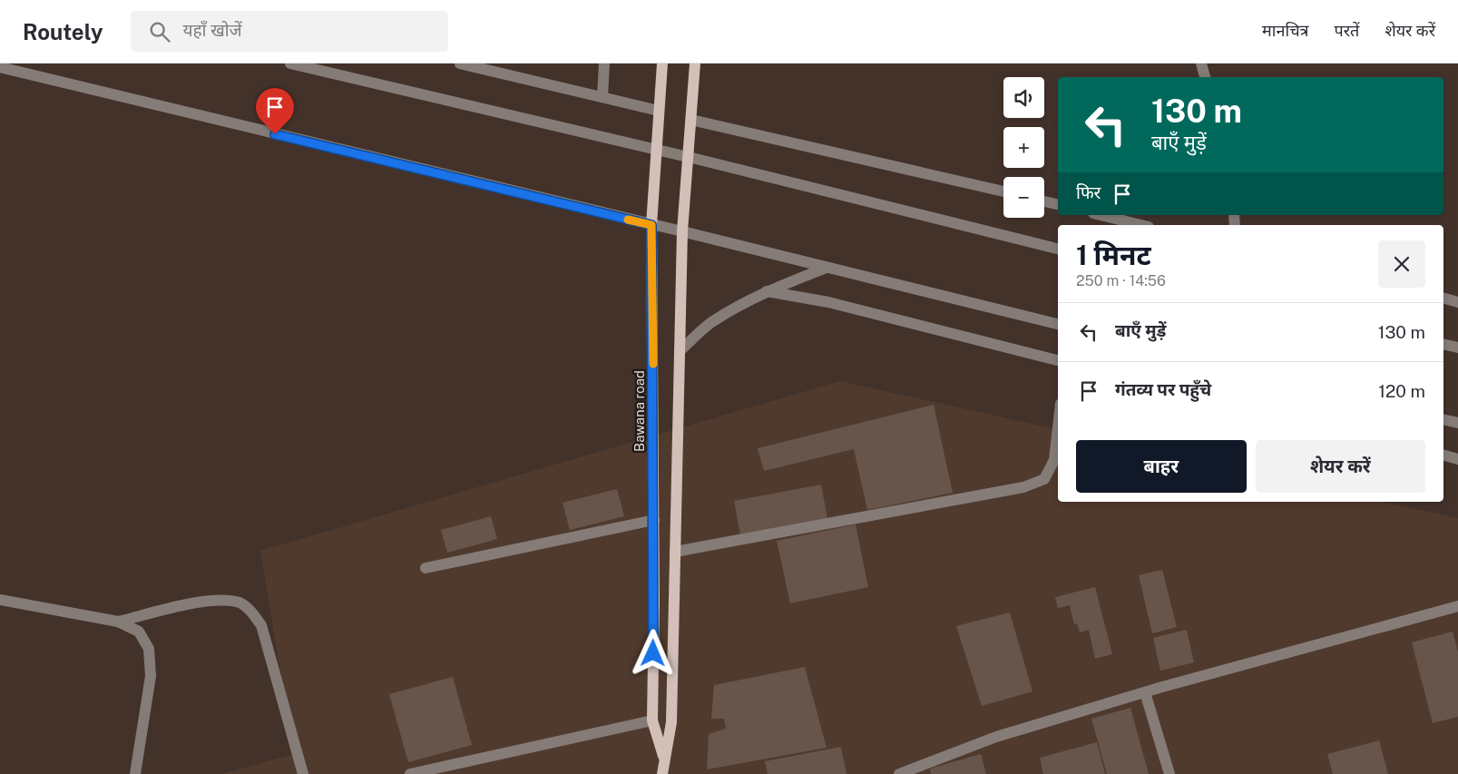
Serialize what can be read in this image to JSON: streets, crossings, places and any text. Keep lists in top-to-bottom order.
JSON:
{
  "streets": {
    "main road": ["Bawana road"]
  },
  "page": {
    "header": "Routely",
    "search": "यहाँ खोजें",
    "nav": ["मानचित्र", "परतें", "शेयर करें"],
    "map_buttons": ["+", "−"],
    "turn": ["130 m", "बाएँ मुड़ें"],
    "then": "फिर",
    "heading": ["1 मिनट", "250 m · 14:56"],
    "list": [
      {
        "name": "बाएँ मुड़ें",
        "value": "130 m"
      },
      {
        "name": "गंतव्य पर पहुँचे",
        "value": "120 m"
      }
    ],
    "buttons": ["बाहर", "शेयर करें"]
  }
}
